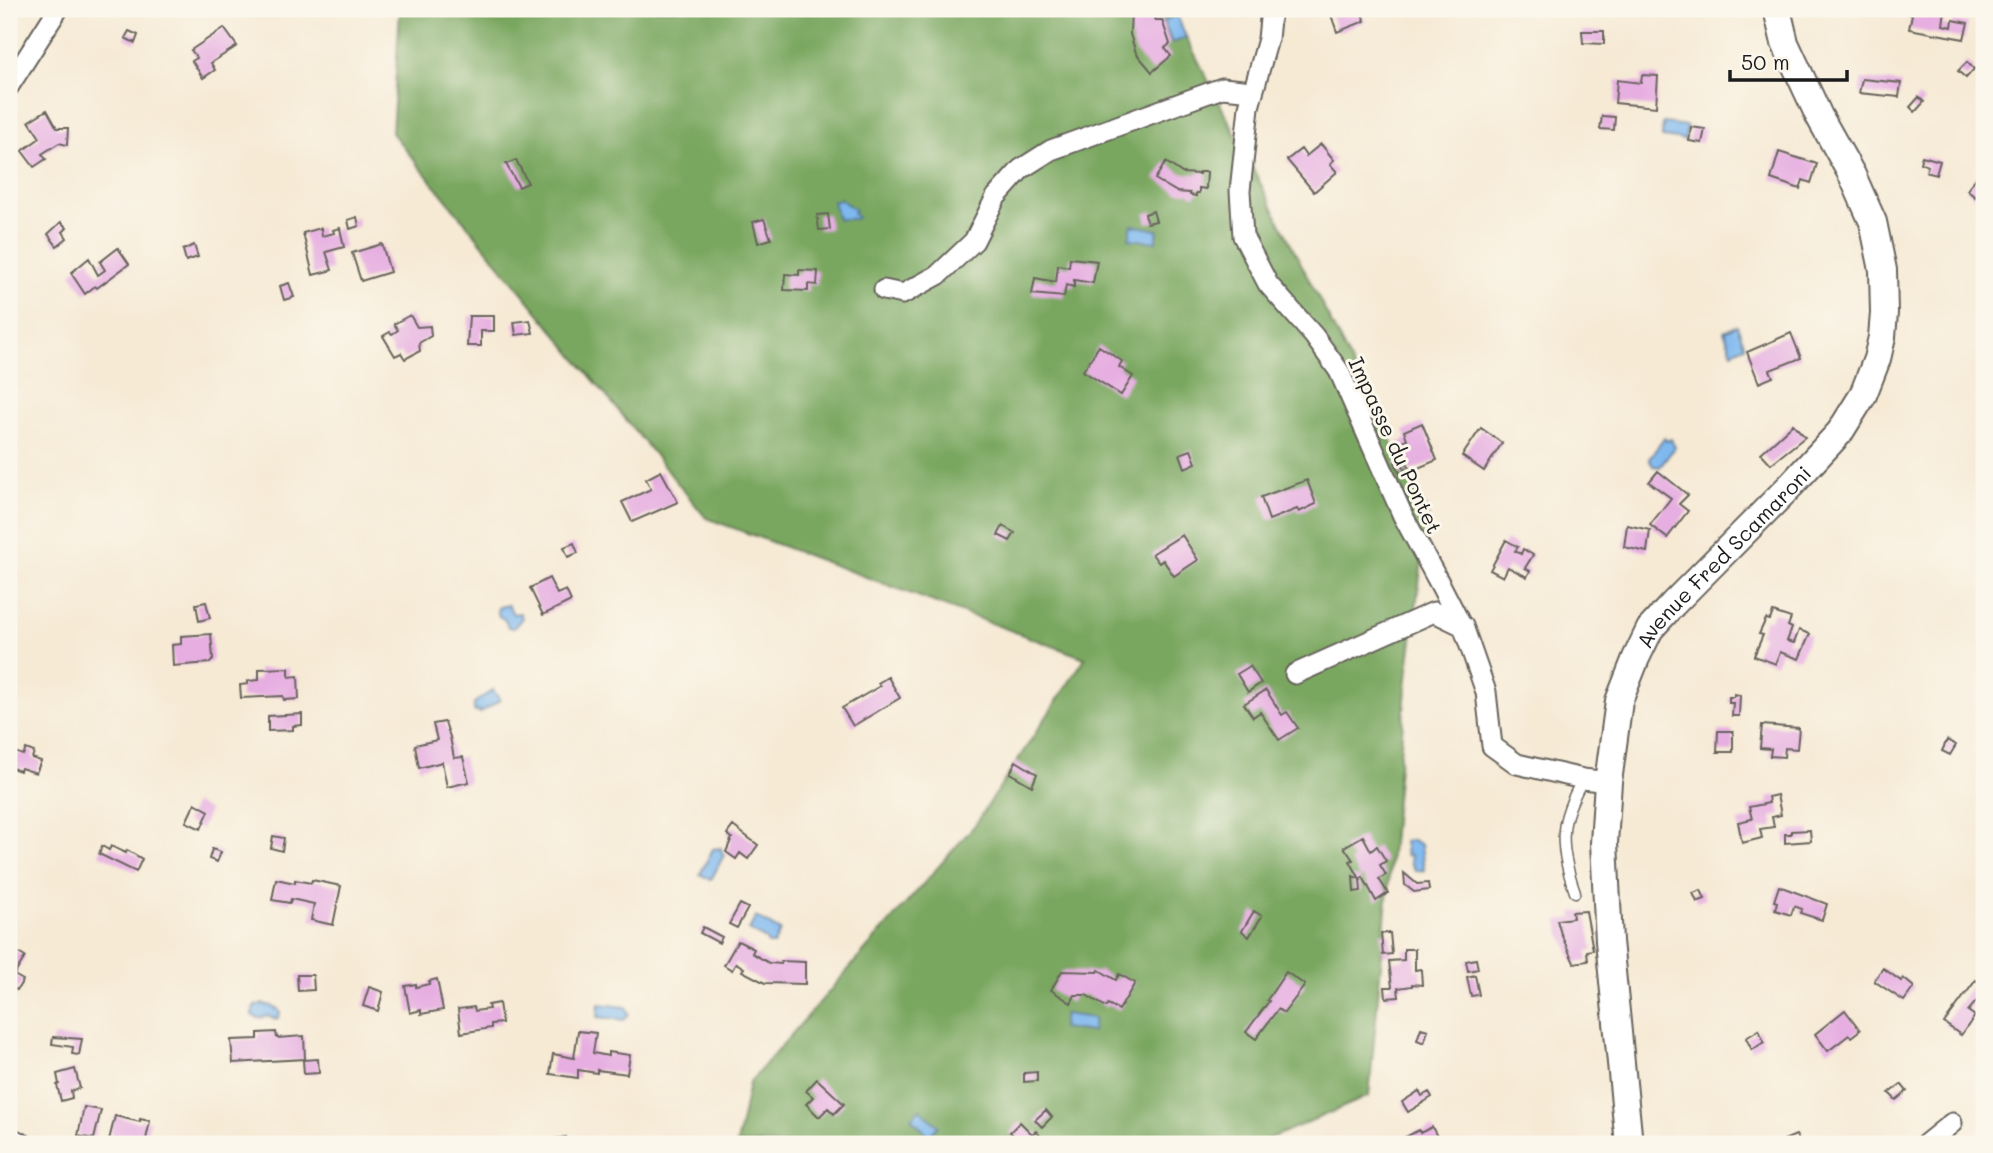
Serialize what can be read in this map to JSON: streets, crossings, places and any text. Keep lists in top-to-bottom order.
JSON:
{
  "streets": {
    "main road": ["Avenue Fred Scamaroni"],
    "street": ["Impasse du Pontet"]
  },
  "crossings": [
    ["Impasse du Pontet", "Avenue Fred Scamaroni"]
  ],
  "scale_bar": "50 m"
}
